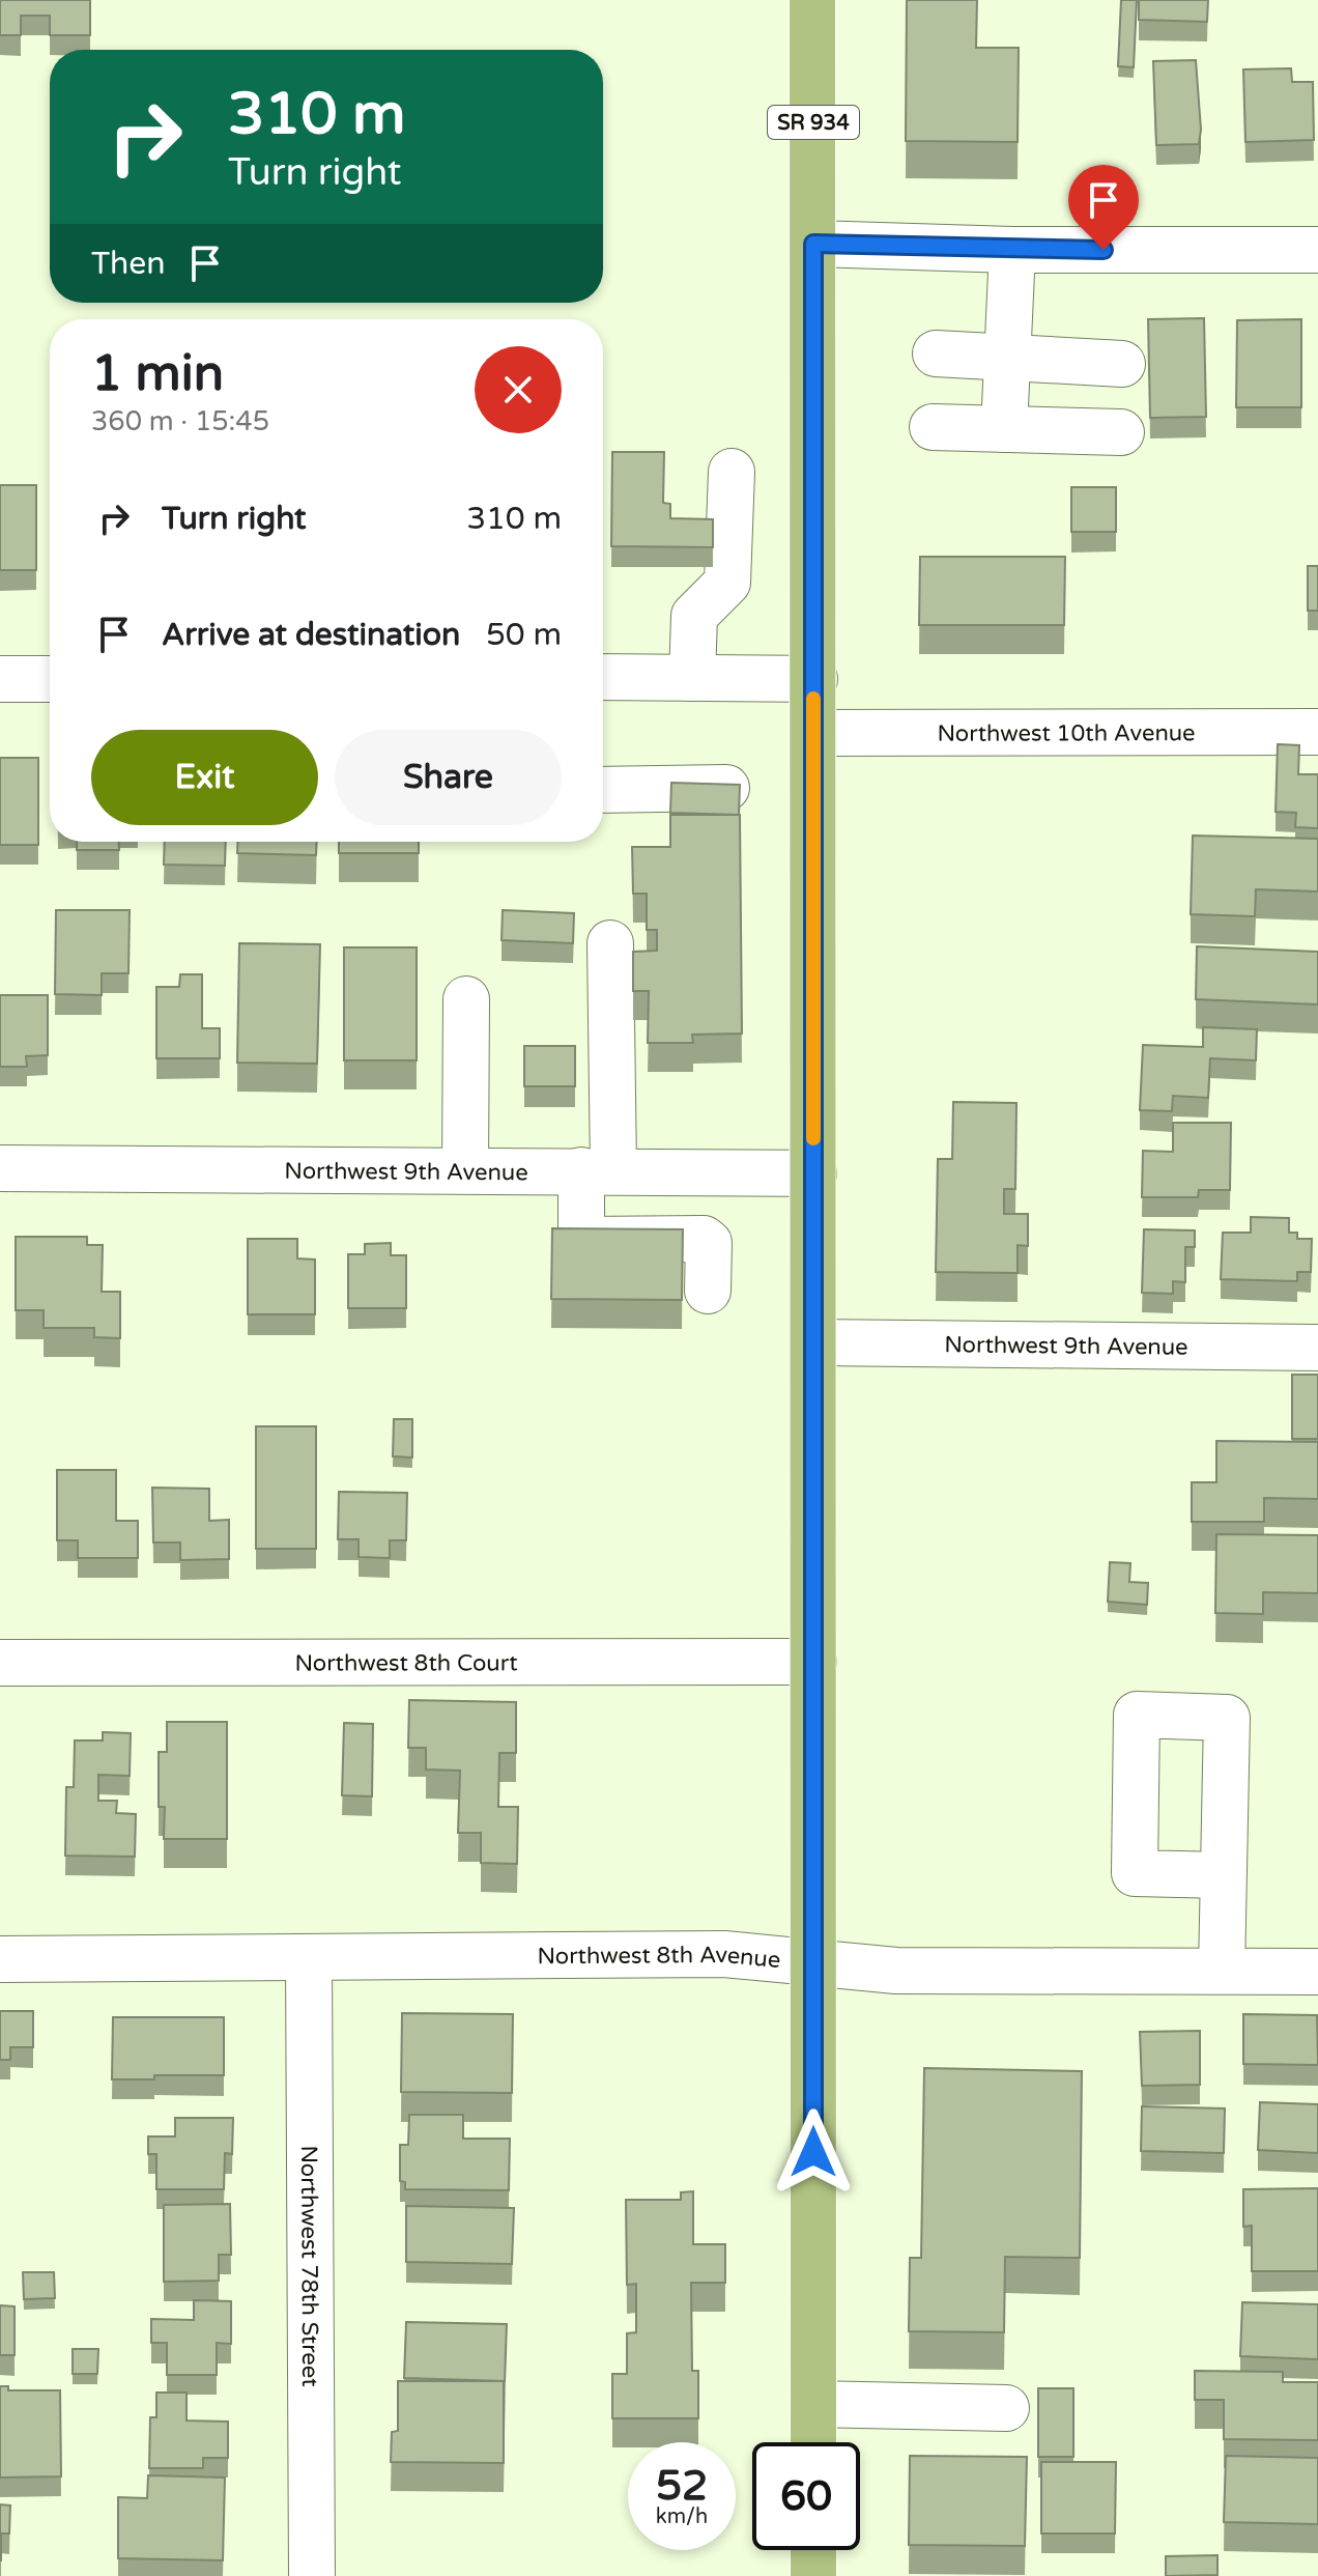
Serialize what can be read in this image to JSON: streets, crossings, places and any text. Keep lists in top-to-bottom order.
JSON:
{
  "streets": {
    "main road": ["SR 934"],
    "street": [
      "Northwest 10th Avenue",
      "Northwest 9th Avenue",
      "Northwest 8th Court",
      "Northwest 8th Avenue",
      "Northwest 78th Street"
    ]
  },
  "crossings": [
    ["SR 934", "Northwest 10th Avenue"],
    ["SR 934", "Northwest 9th Avenue"],
    ["SR 934", "Northwest 8th Court"],
    ["SR 934", "Northwest 8th Avenue"],
    ["Northwest 8th Avenue", "Northwest 78th Street"]
  ],
  "page": {
    "turn": ["310 m", "Turn right"],
    "then": "Then",
    "heading": ["1 min", "360 m · 15:45"],
    "list": [
      {
        "name": "Turn right",
        "value": "310 m"
      },
      {
        "name": "Arrive at destination",
        "value": "50 m"
      }
    ],
    "buttons": ["Exit", "Share"],
    "speed": "52 km/h",
    "limit": "60"
  }
}
